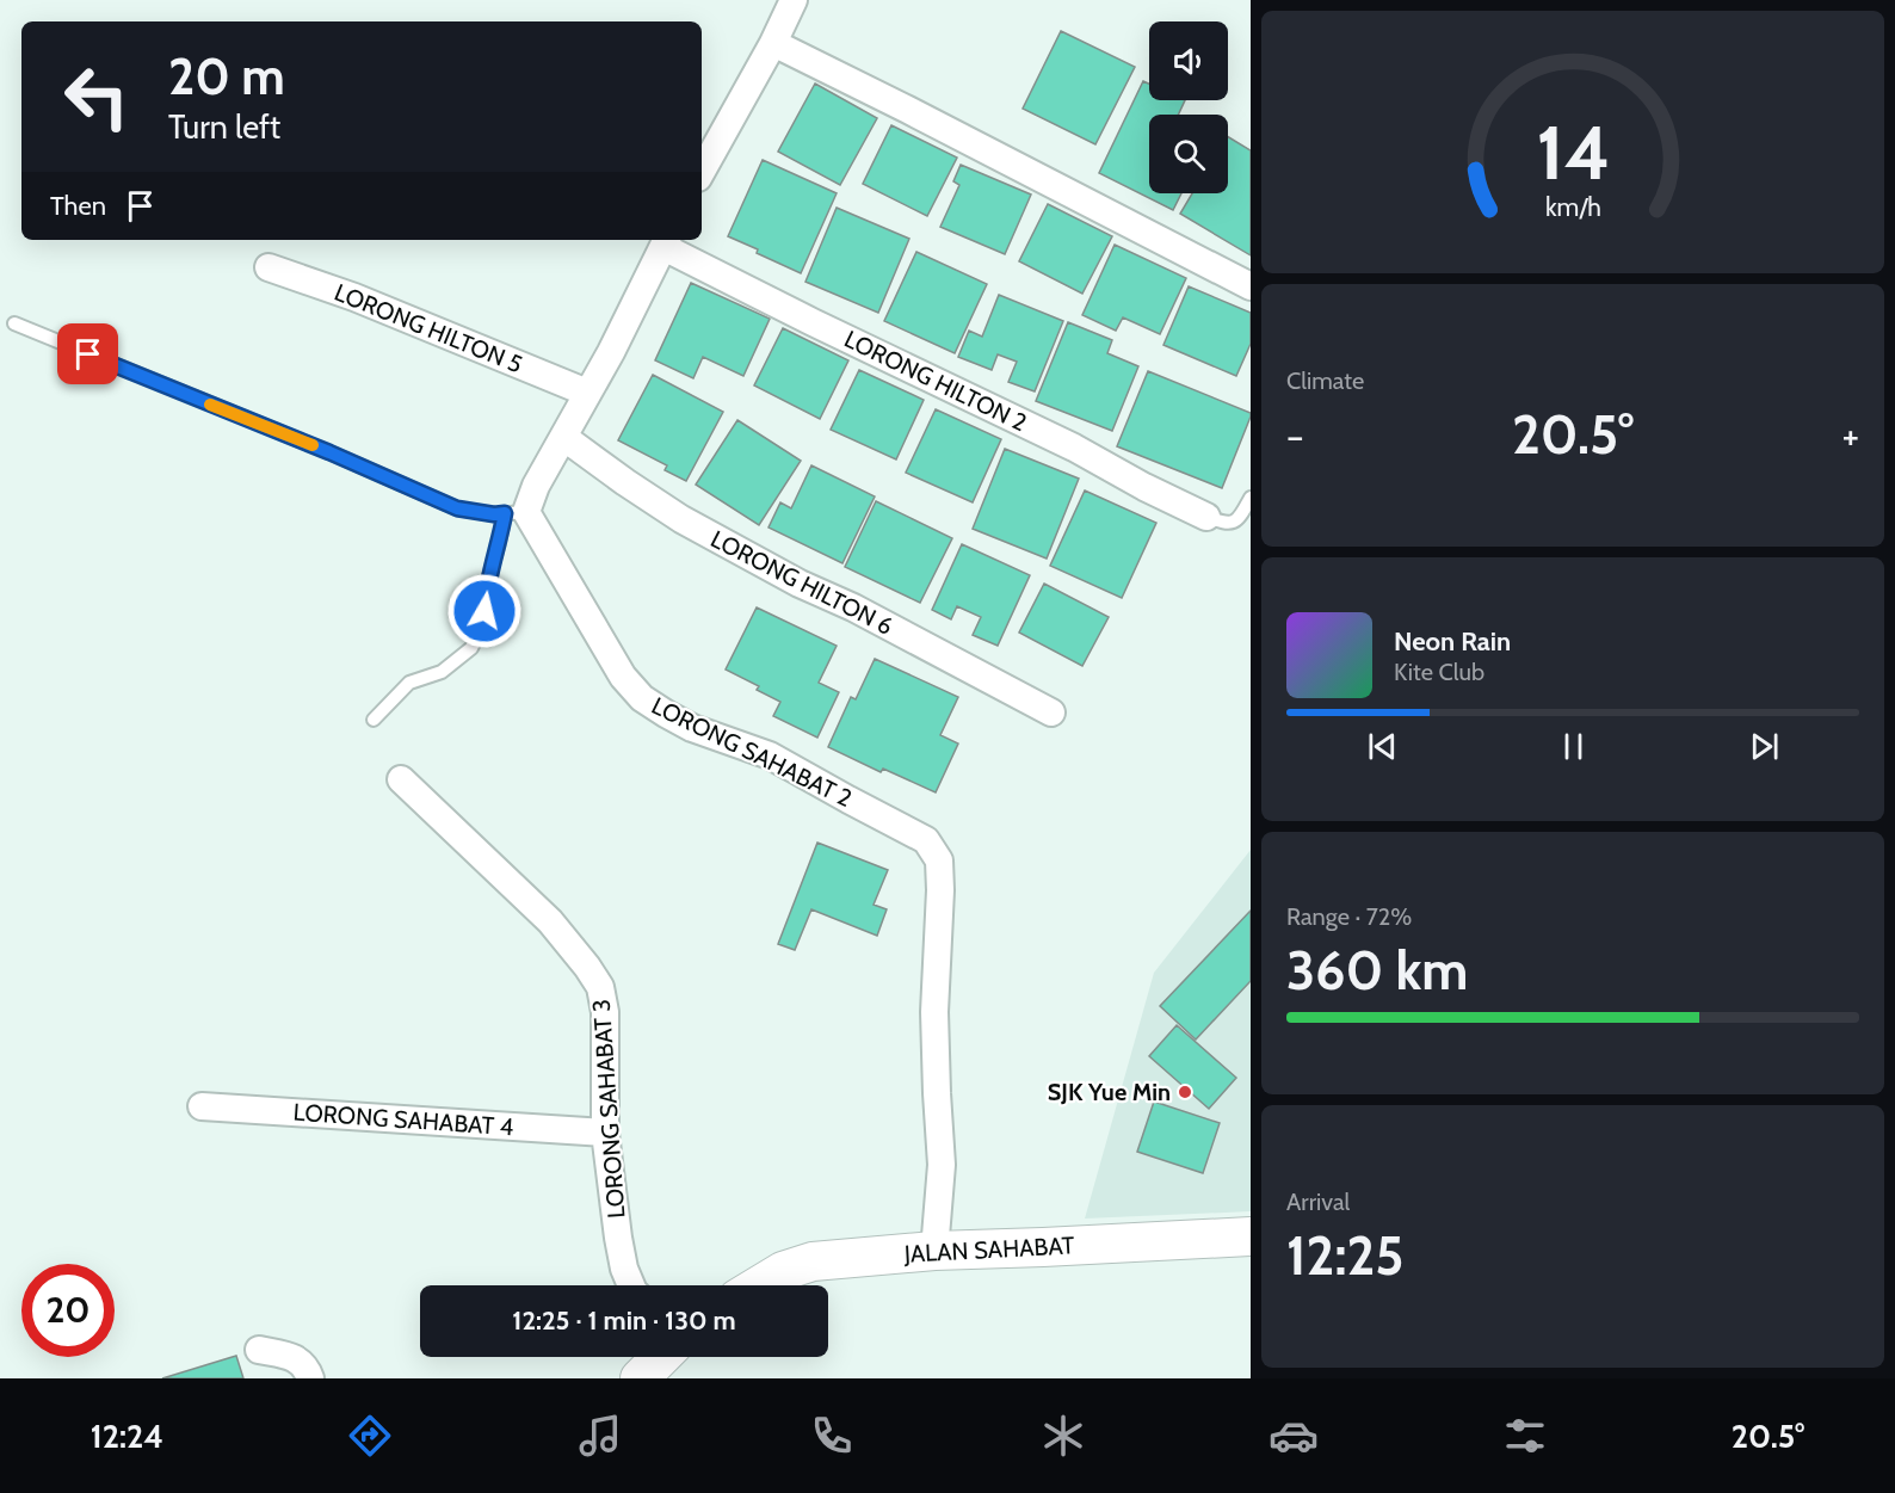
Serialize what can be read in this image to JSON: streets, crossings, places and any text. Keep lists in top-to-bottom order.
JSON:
{
  "streets": {
    "street": [
      "LORONG HILTON 5",
      "LORONG HILTON 2",
      "LORONG HILTON 6",
      "LORONG SAHABAT 2",
      "LORONG SAHABAT 3",
      "LORONG SAHABAT 4",
      "JALAN SAHABAT"
    ]
  },
  "crossings": [
    ["LORONG SAHABAT 2", "JALAN SAHABAT"],
    ["LORONG SAHABAT 3", "LORONG SAHABAT 4"]
  ],
  "places": ["SJK Yue Min"],
  "page": {
    "turn": ["20 m", "Turn left"],
    "then": "Then",
    "tile": [
      "Climate",
      ["Range · 72%", "360 km"],
      ["Arrival", "12:25"]
    ],
    "heat": ["−", "20.5°", "+"],
    "song": ["Neon Rain", "Kite Club"],
    "limit": "20",
    "trip": "12:25 · 1 min · 130 m",
    "tabs": ["12:24", "20.5°"],
    "gauge": ["14", "km/h"]
  }
}
